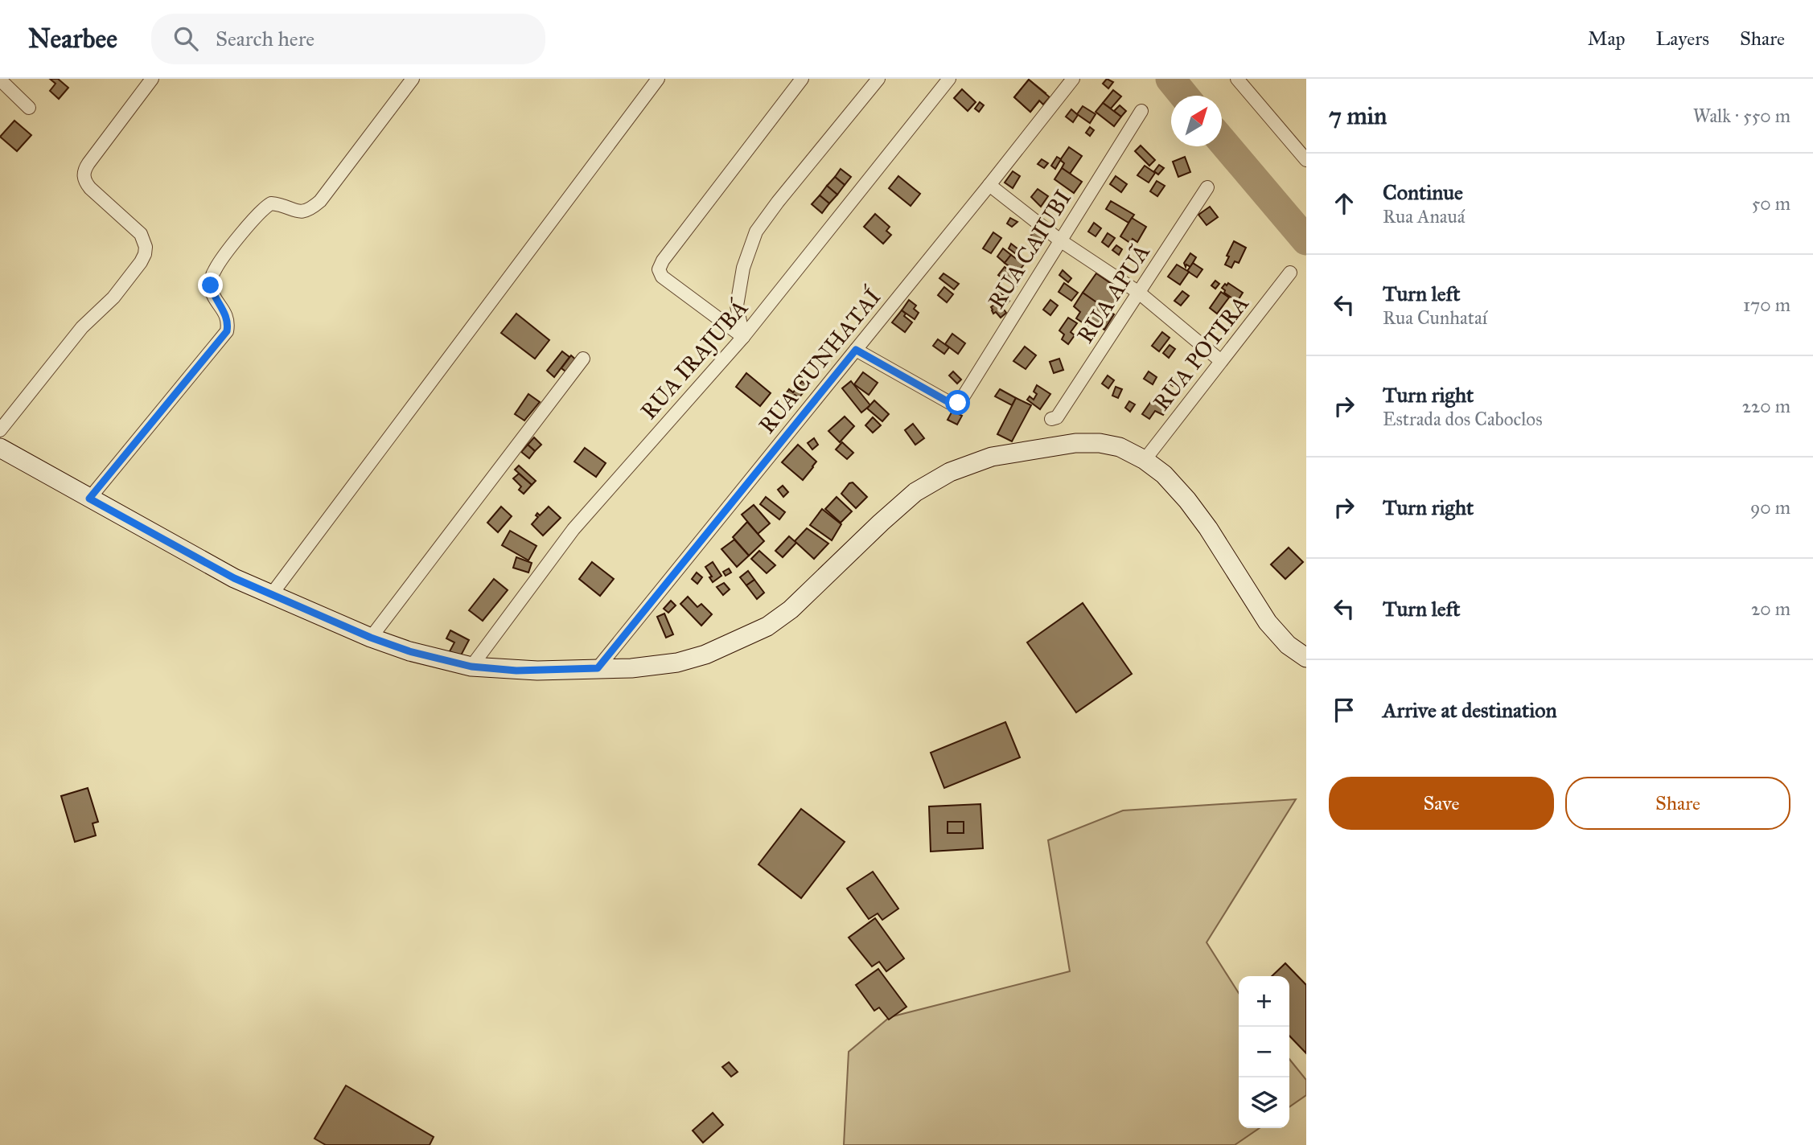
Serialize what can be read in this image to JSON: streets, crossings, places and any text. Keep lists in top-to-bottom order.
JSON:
{
  "streets": {
    "street": [
      "RUA CAIUBI",
      "RUA APUÃ",
      "RUA POTIRA",
      "RUA IRAJUBÁ",
      "RUA CUNHATAÍ"
    ]
  },
  "crossings": [
    ["RUA CAIUBI", "RUA CUNHATAÍ"]
  ],
  "north": "top right",
  "page": {
    "header": "Nearbee",
    "search": "Search here",
    "nav": ["Map", "Layers", "Share"],
    "heading": ["7 min", "Walk · 550 m"],
    "list": [
      ["Continue", "Rua Anauá", "50 m"],
      ["Turn left", "Rua Cunhataí", "170 m"],
      ["Turn right", "Estrada dos Caboclos", "220 m"],
      ["Turn right", "90 m"],
      ["Turn left", "20 m"],
      "Arrive at destination"
    ],
    "buttons": ["Save", "Share"],
    "map_buttons": ["+", "−"]
  }
}
